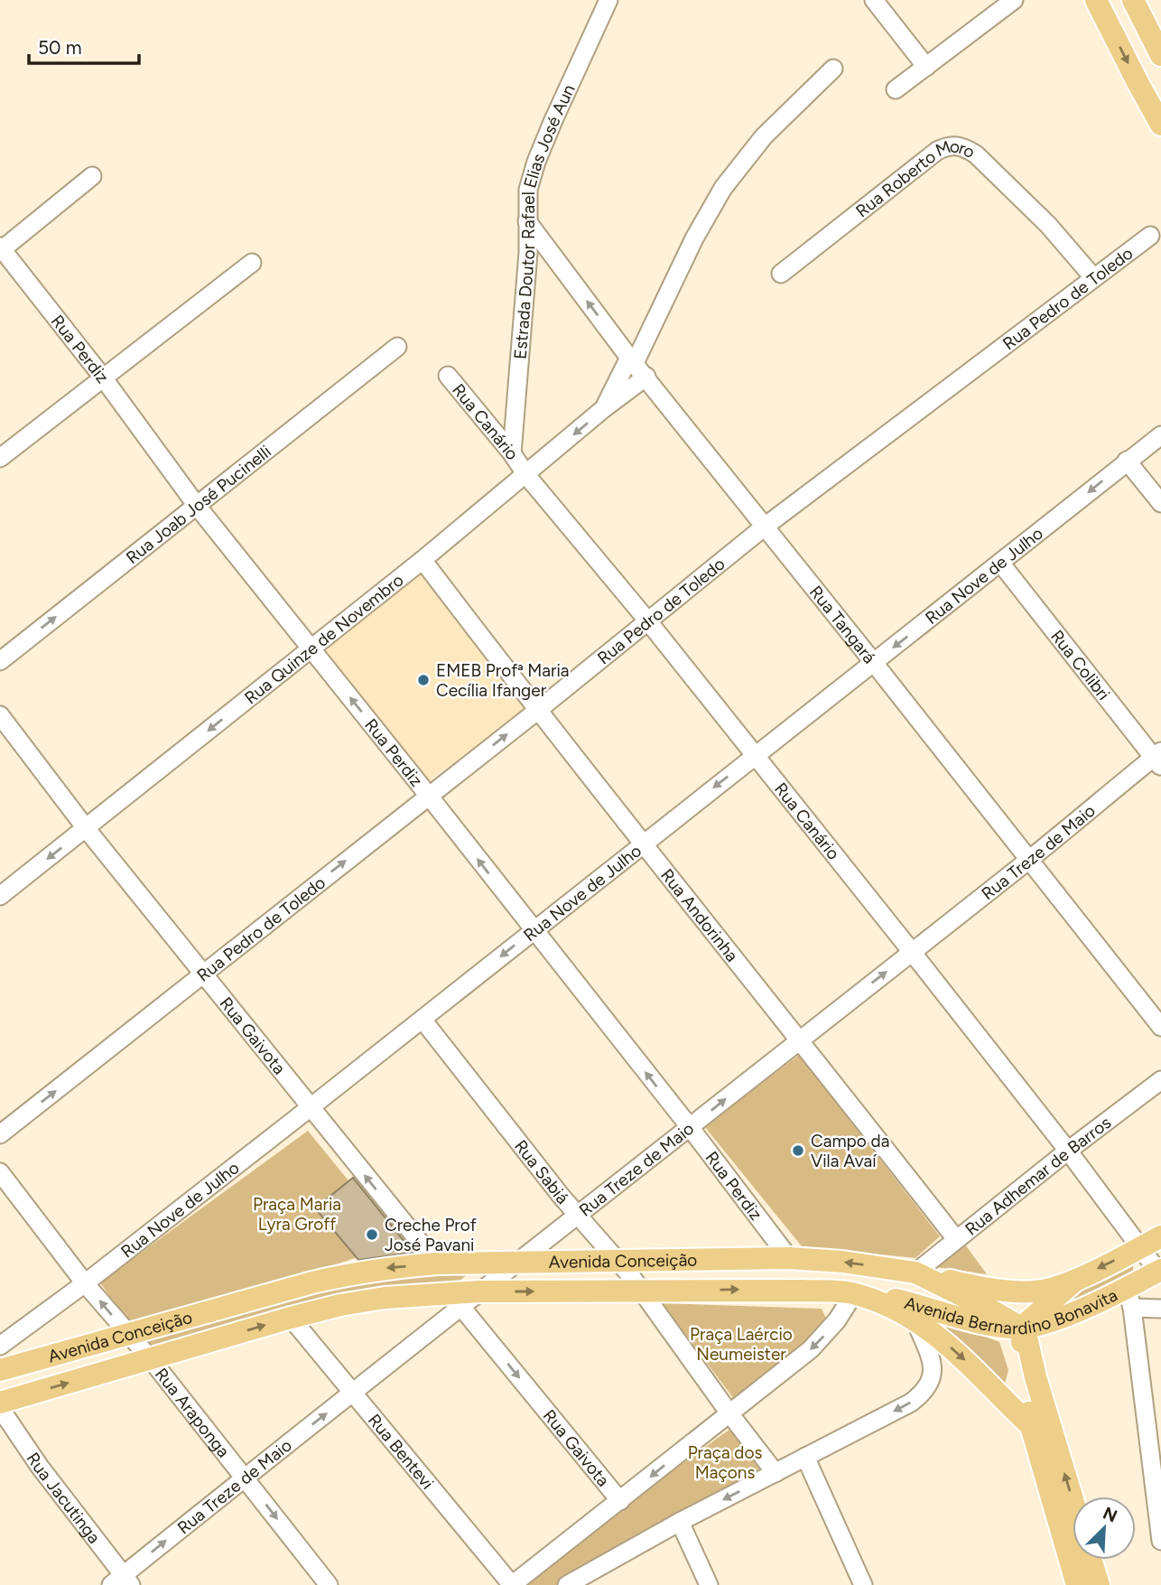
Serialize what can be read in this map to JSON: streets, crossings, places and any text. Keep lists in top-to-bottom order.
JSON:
{
  "streets": {
    "main road": ["Avenida Conceição", "Avenida Bernardino Bonavita"],
    "street": [
      "Rua Roberto Moro",
      "Estrada Doutor Rafael Elias José Aun",
      "Rua Pedro de Toledo",
      "Rua Perdiz",
      "Rua Canário",
      "Rua Joab José Pucinelli",
      "Rua Nove de Julho",
      "Rua Tangará",
      "Rua Quinze de Novembro",
      "Rua Colibri",
      "Rua Treze de Maio",
      "Rua Andorinha",
      "Rua Gaivota",
      "Rua Sabiá",
      "Rua Adhemar de Barros",
      "Rua Araponga",
      "Rua Bentevi",
      "Rua Jacutinga"
    ]
  },
  "crossings": [
    ["Rua Roberto Moro", "Rua Pedro de Toledo"],
    ["Estrada Doutor Rafael Elias José Aun", "Rua Canário"],
    ["Estrada Doutor Rafael Elias José Aun", "Rua Tangará"],
    ["Rua Pedro de Toledo", "Rua Perdiz"],
    ["Rua Pedro de Toledo", "Rua Canário"],
    ["Rua Pedro de Toledo", "Rua Tangará"],
    ["Rua Pedro de Toledo", "Rua Andorinha"],
    ["Rua Pedro de Toledo", "Rua Gaivota"],
    ["Rua Perdiz", "Rua Joab José Pucinelli"],
    ["Rua Perdiz", "Rua Nove de Julho"],
    ["Rua Perdiz", "Rua Quinze de Novembro"],
    ["Rua Perdiz", "Rua Treze de Maio"],
    ["Rua Perdiz", "Avenida Conceição"],
    ["Rua Canário", "Rua Nove de Julho"],
    ["Rua Canário", "Rua Quinze de Novembro"],
    ["Rua Canário", "Rua Treze de Maio"],
    ["Rua Canário", "Rua Adhemar de Barros"],
    ["Rua Canário", "Avenida Bernardino Bonavita"],
    ["Rua Nove de Julho", "Rua Tangará"],
    ["Rua Nove de Julho", "Rua Colibri"],
    ["Rua Nove de Julho", "Rua Andorinha"],
    ["Rua Nove de Julho", "Rua Gaivota"],
    ["Rua Nove de Julho", "Rua Sabiá"],
    ["Rua Tangará", "Rua Quinze de Novembro"],
    ["Rua Tangará", "Rua Treze de Maio"],
    ["Rua Quinze de Novembro", "Rua Andorinha"],
    ["Rua Quinze de Novembro", "Rua Gaivota"],
    ["Rua Colibri", "Rua Treze de Maio"],
    ["Rua Treze de Maio", "Rua Andorinha"],
    ["Rua Treze de Maio", "Rua Gaivota"],
    ["Rua Treze de Maio", "Rua Sabiá"],
    ["Rua Treze de Maio", "Avenida Conceição"],
    ["Rua Treze de Maio", "Rua Araponga"],
    ["Rua Treze de Maio", "Rua Bentevi"],
    ["Rua Treze de Maio", "Rua Jacutinga"],
    ["Rua Andorinha", "Rua Adhemar de Barros"],
    ["Rua Gaivota", "Avenida Conceição"],
    ["Rua Sabiá", "Avenida Conceição"],
    ["Rua Adhemar de Barros", "Avenida Conceição"],
    ["Rua Adhemar de Barros", "Avenida Bernardino Bonavita"],
    ["Avenida Conceição", "Avenida Bernardino Bonavita"],
    ["Avenida Conceição", "Rua Araponga"],
    ["Avenida Conceição", "Rua Bentevi"]
  ],
  "one_way": [
    "Rua Pedro de Toledo",
    "Rua Perdiz",
    "Rua Joab José Pucinelli",
    "Rua Nove de Julho",
    "Rua Quinze de Novembro",
    "Rua Treze de Maio",
    "Rua Araponga"
  ],
  "parks": ["Praça Maria Lyra Groff", "Praça Laércio Neumeister", "Praça dos Maçons"],
  "places": ["EMEB Profª Maria Cecília Ifanger", "Campo da Vila Avaí", "Creche Prof José Pavani"],
  "scale_bar": "50 m",
  "north": "top right"
}
